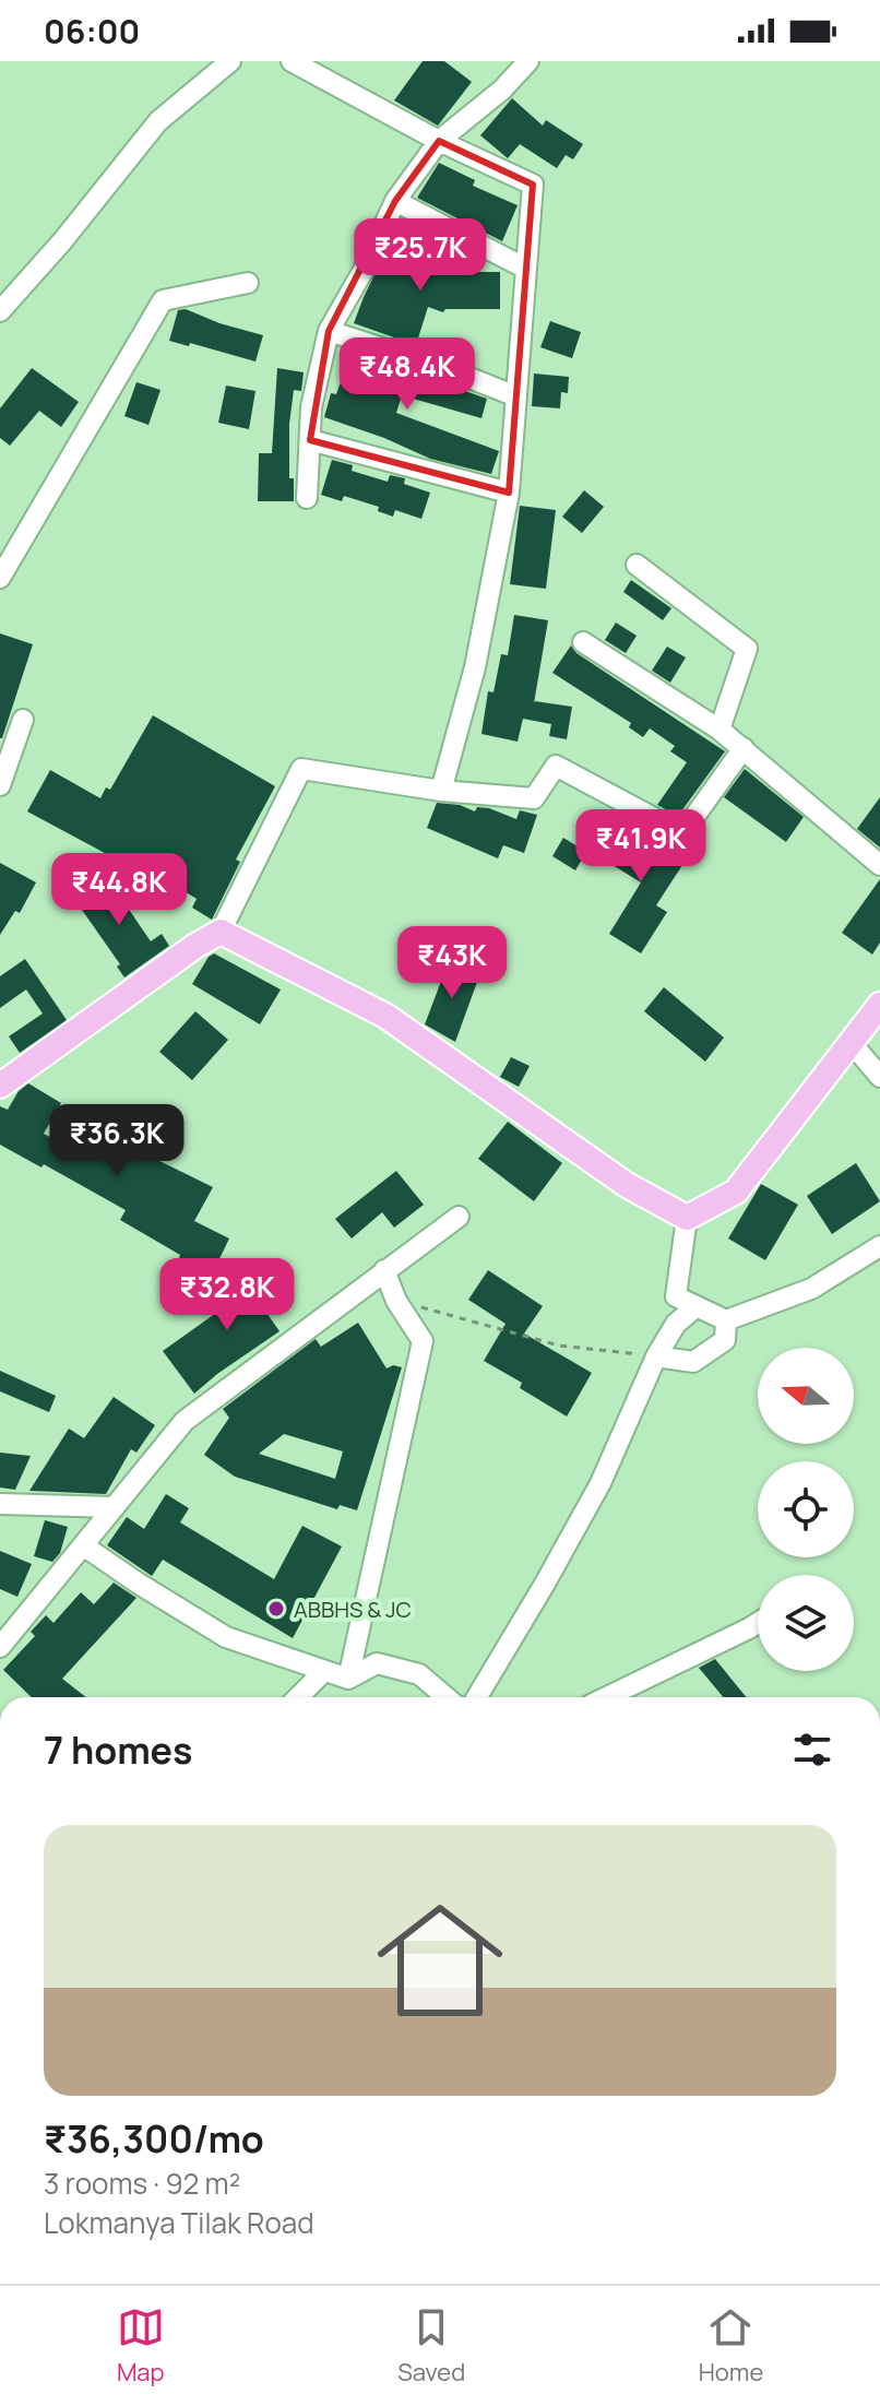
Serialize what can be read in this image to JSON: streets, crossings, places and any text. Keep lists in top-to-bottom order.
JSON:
{
  "places": ["ABBHS & JC"],
  "north": "left",
  "page": {
    "status": "06:00",
    "price": [
      "₹25.7K",
      "₹48.4K",
      "₹41.9K",
      "₹44.8K",
      "₹43K",
      "₹36.3K",
      "₹32.8K"
    ],
    "heading": "7 homes",
    "list": [
      {
        "name": "₹36,300/mo",
        "note": "3 rooms · 92 m² · Lokmanya Tilak Road"
      }
    ],
    "tabs": ["Map", "Saved", "Home"]
  }
}
